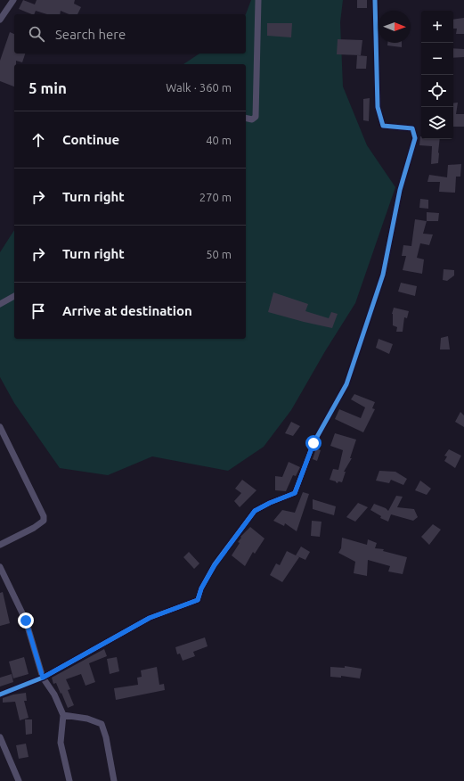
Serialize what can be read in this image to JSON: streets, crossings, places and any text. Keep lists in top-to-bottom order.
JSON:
{
  "north": "right",
  "page": {
    "map_buttons": ["+", "−"],
    "search": "Search here",
    "heading": ["5 min", "Walk · 360 m"],
    "list": [
      ["Continue", "40 m"],
      ["Turn right", "270 m"],
      ["Turn right", "50 m"],
      "Arrive at destination"
    ]
  }
}
